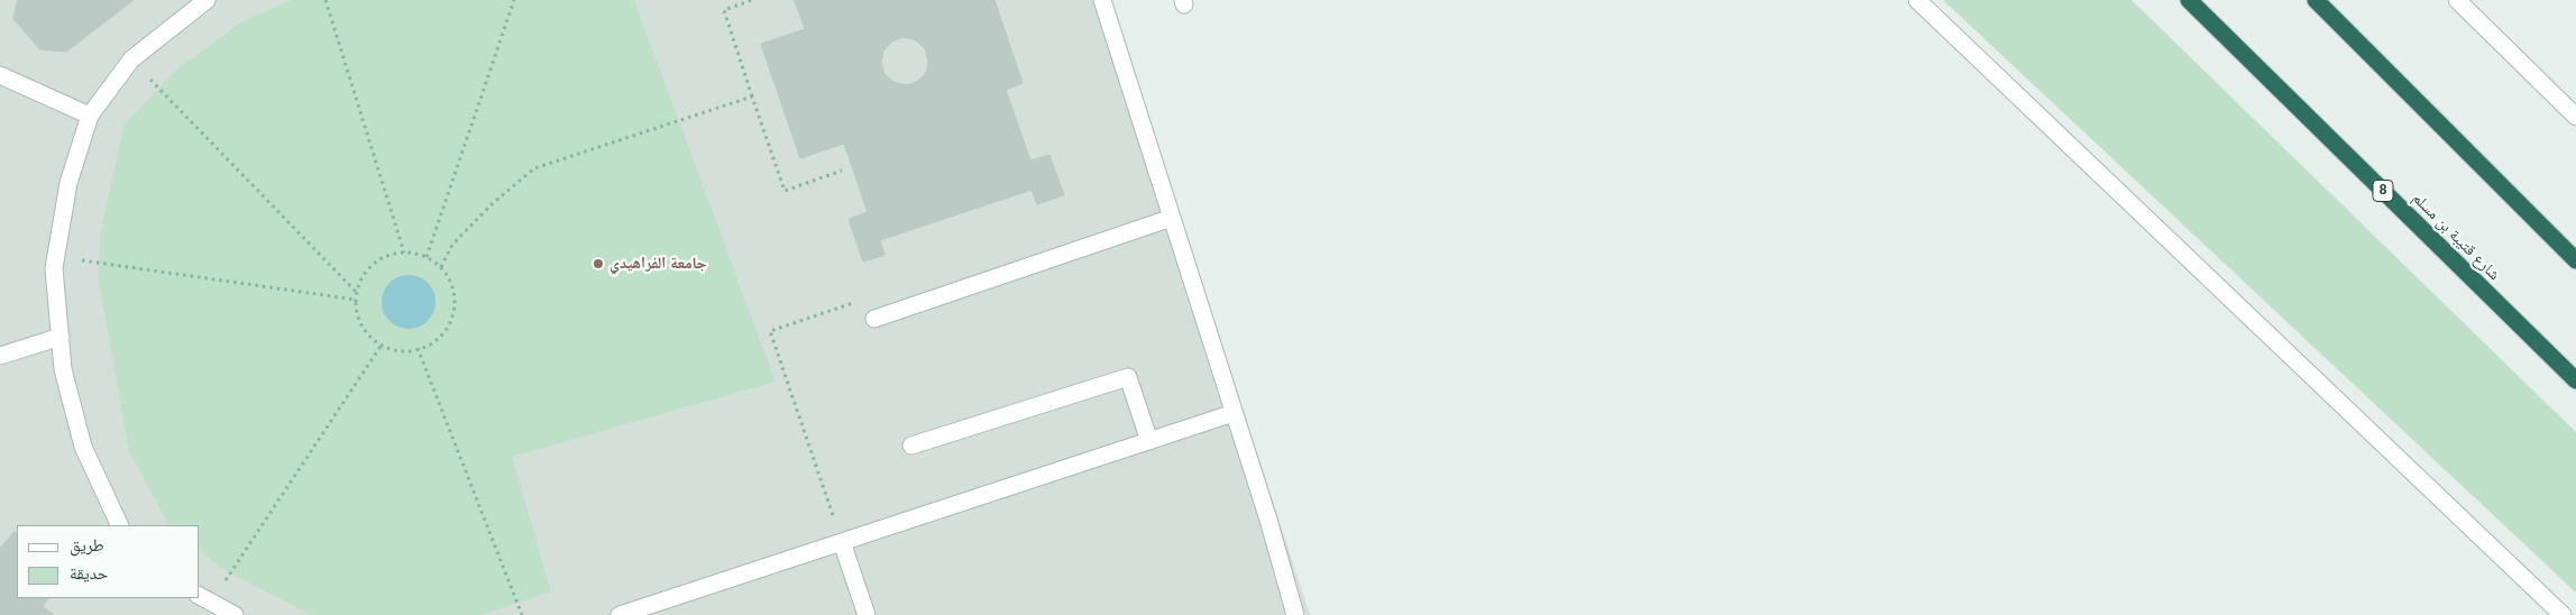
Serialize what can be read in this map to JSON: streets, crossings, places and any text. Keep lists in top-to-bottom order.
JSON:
{
  "streets": {
    "highway": ["8", "شارع قتيبة بن مسلم"]
  },
  "places": ["جامعة الفراهيدي"],
  "legend": ["طريق", "حديقة"]
}
